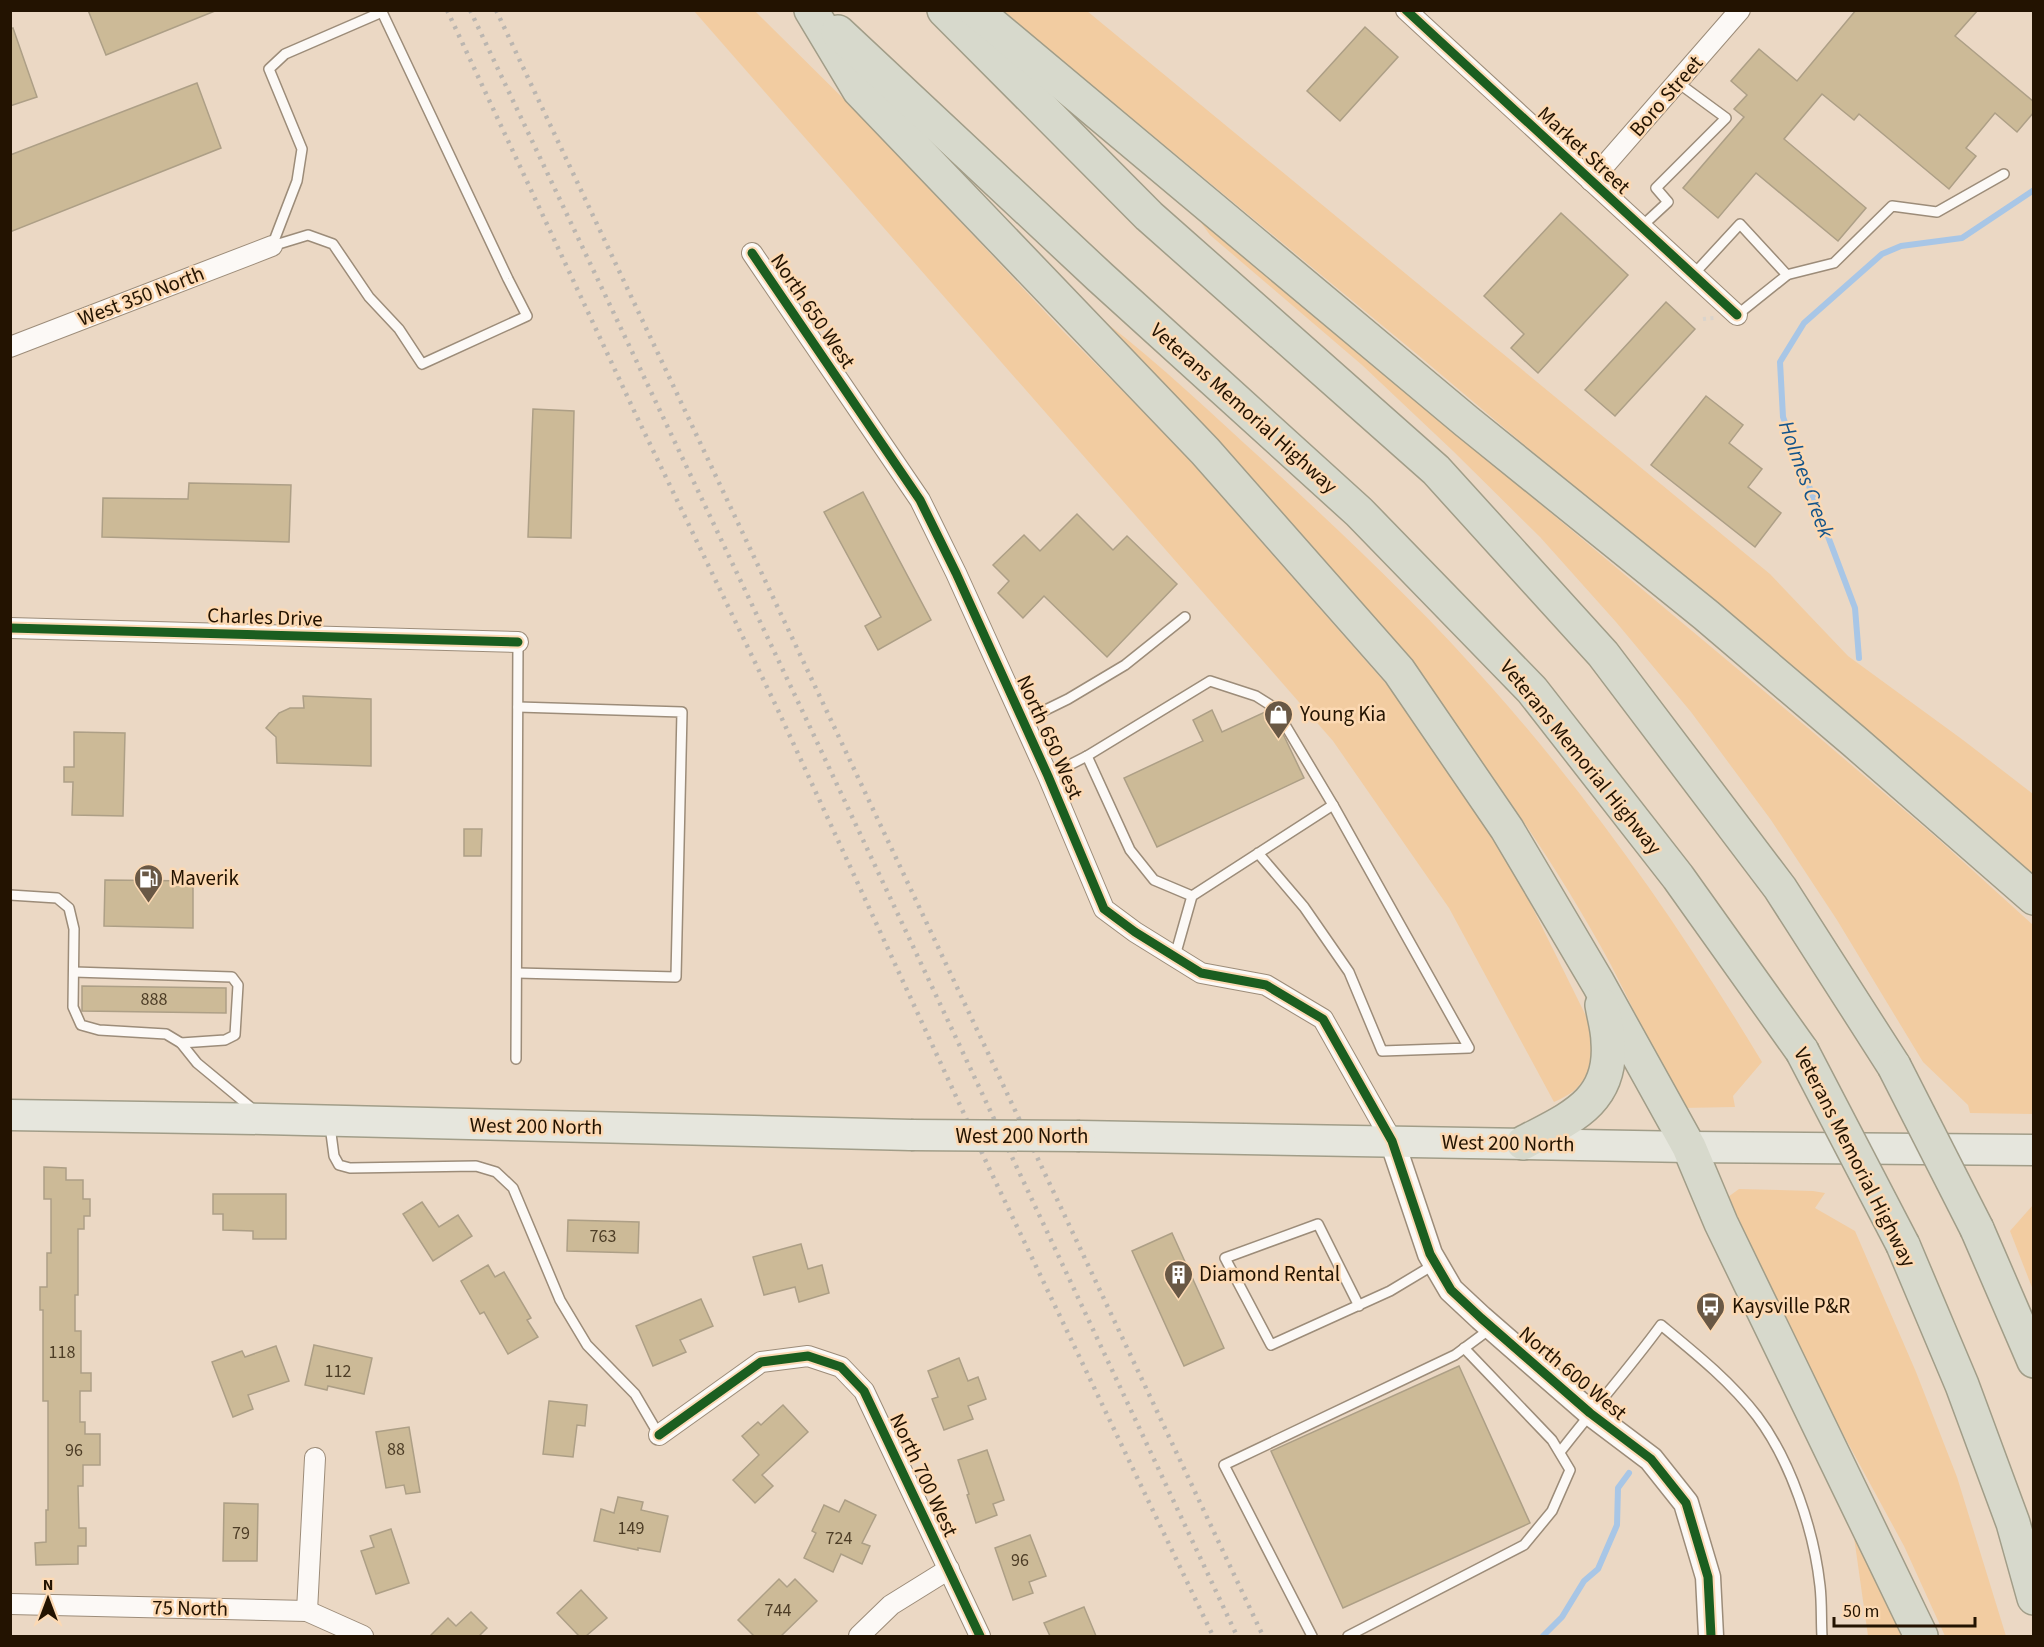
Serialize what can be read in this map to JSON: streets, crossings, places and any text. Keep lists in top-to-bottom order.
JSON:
{
  "streets": {
    "highway": ["Veterans Memorial Highway"],
    "main road": ["West 200 North"],
    "street": [
      "Boro Street",
      "Market Street",
      "West 350 North",
      "North 650 West",
      "Charles Drive",
      "North 600 West",
      "North 700 West",
      "75 North"
    ]
  },
  "crossings": [
    ["Boro Street", "Market Street"],
    ["North 650 West", "West 200 North"],
    ["North 650 West", "North 600 West"],
    ["West 200 North", "North 600 West"]
  ],
  "water": ["Holmes Creek"],
  "places": {
    "shop": ["Young Kia"],
    "fuel station": ["Maverik"],
    "building": ["Diamond Rental"],
    "bus stop": ["Kaysville P&R"]
  },
  "house_numbers": [
    "888",
    "763",
    "118",
    "112",
    "88",
    "96",
    "149",
    "79",
    "724",
    "96",
    "744"
  ],
  "scale_bar": "50 m",
  "north": "top"
}
